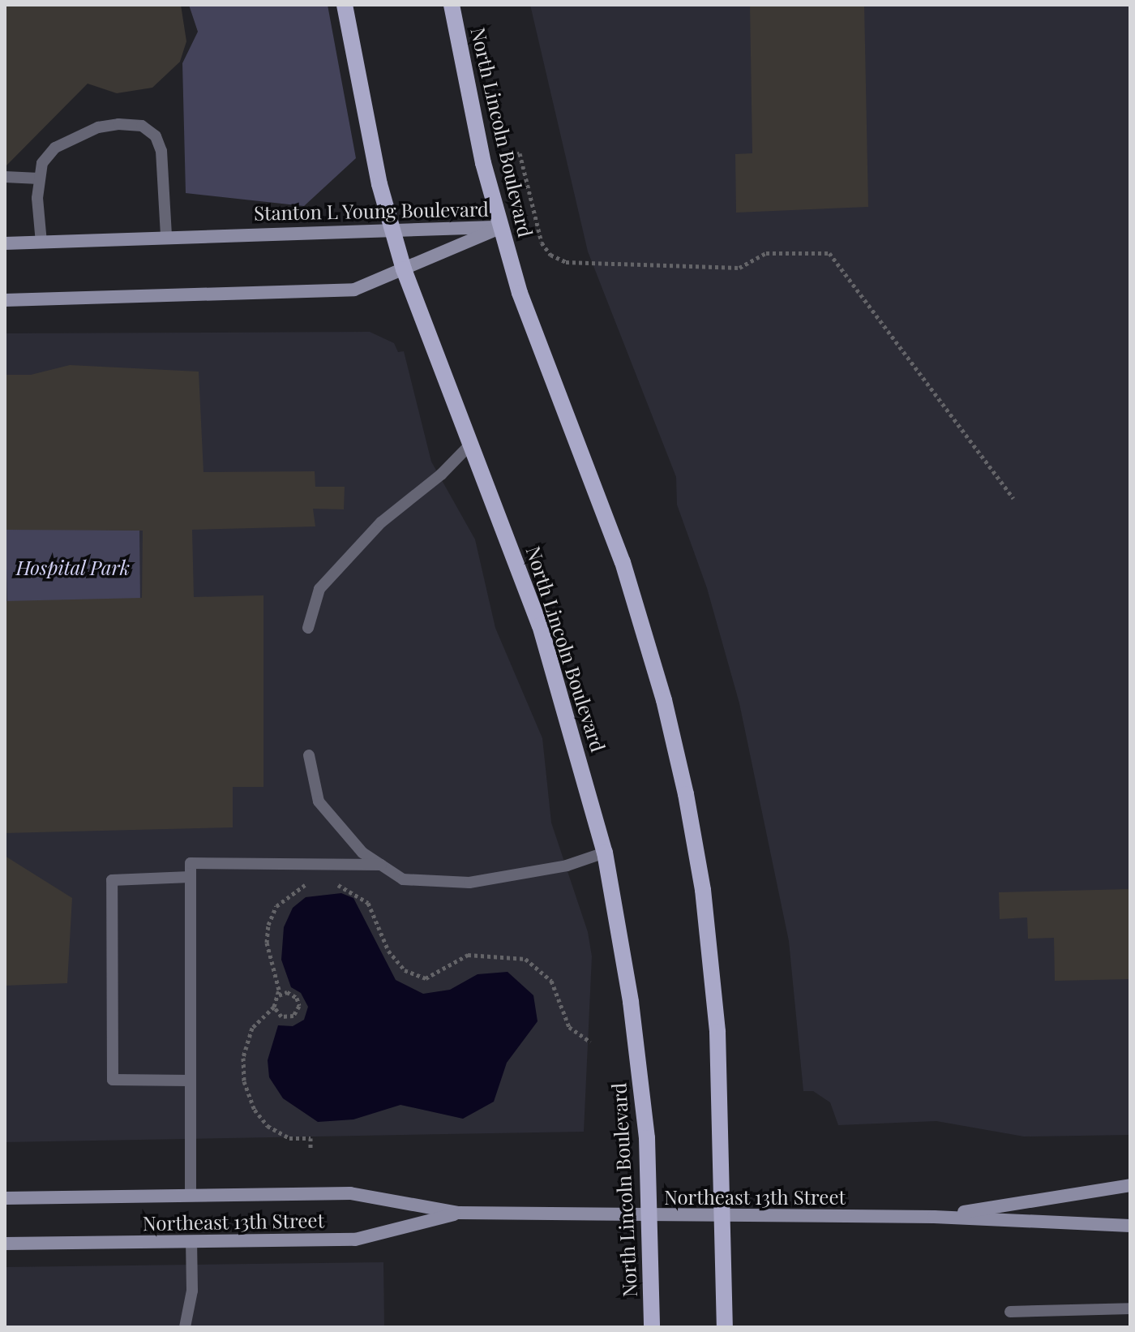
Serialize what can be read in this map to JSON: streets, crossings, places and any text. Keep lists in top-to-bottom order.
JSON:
{
  "streets": {
    "main road": ["North Lincoln Boulevard", "Stanton L Young Boulevard", "Northeast 13th Street"]
  },
  "crossings": [
    ["North Lincoln Boulevard", "Stanton L Young Boulevard"],
    ["North Lincoln Boulevard", "Northeast 13th Street"]
  ],
  "parks": ["Hospital Park"]
}
